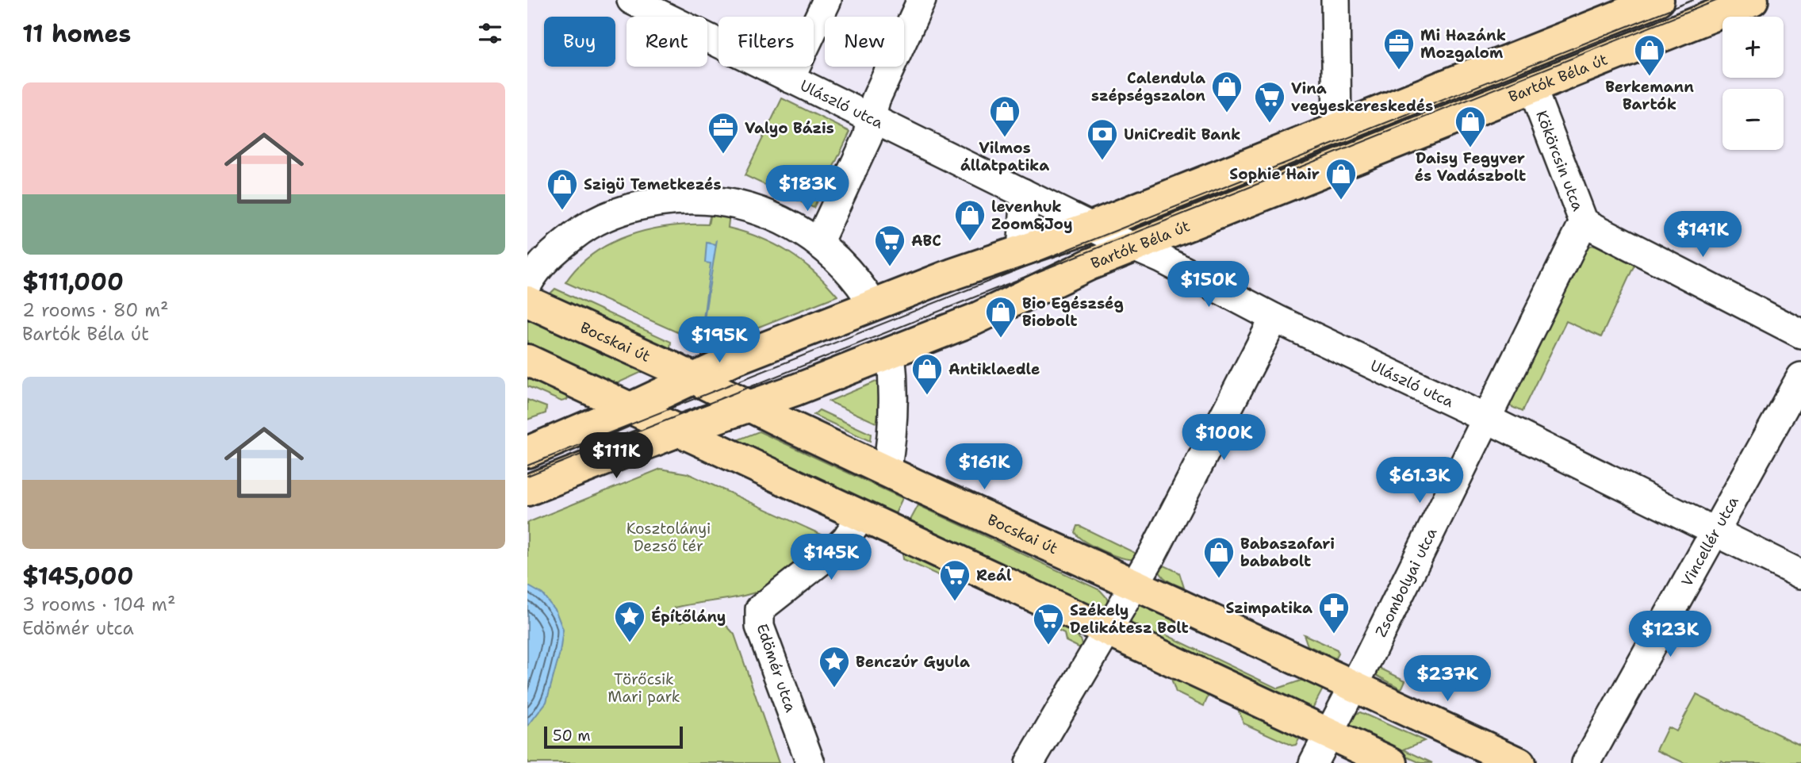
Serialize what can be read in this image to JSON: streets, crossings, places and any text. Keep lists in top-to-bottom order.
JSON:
{
  "streets": {
    "main road": ["Bartók Béla út", "Bocskai út"],
    "street": [
      "Ulászló utca",
      "Kökörcsin utca",
      "Vincellér utca",
      "Zsombolyai utca",
      "Edömér utca"
    ]
  },
  "crossings": [
    ["Bartók Béla út", "Ulászló utca"],
    ["Bartók Béla út", "Kökörcsin utca"],
    ["Bartók Béla út", "Bocskai út"],
    ["Ulászló utca", "Vincellér utca"],
    ["Ulászló utca", "Zsombolyai utca"],
    ["Kökörcsin utca", "Zsombolyai utca"],
    ["Bocskai út", "Zsombolyai utca"]
  ],
  "parks": ["Kosztolányi Dezső tér", "Törőcsik Mari park"],
  "places": {
    "office": ["Mi Hazánk Mozgalom", "Valyo Bázis"],
    "shop": [
      "Berkemann Bartók",
      "Calendula szépségszalon",
      "Vilmos állatpatika",
      "Daisy Fegyver és Vadászbolt",
      "Sophie Hair",
      "Szigü Temetkezés",
      "levenhuk Zoom&Joy",
      "Bio Egészség Biobolt",
      "Antiklaedle",
      "Babaszafari bababolt"
    ],
    "supermarket": [
      "Vina vegyeskereskedés",
      "ABC",
      "Reál",
      "Székely Delikátesz Bolt"
    ],
    "bank": ["UniCredit Bank"],
    "pharmacy": ["Szimpatika"],
    "place": ["Építőlány", "Benczúr Gyula"]
  },
  "scale_bar": "50 m",
  "page": {
    "heading": "11 homes",
    "map_buttons": ["+", "−"],
    "chip": [
      "Buy",
      "Rent",
      "Filters",
      "New"
    ],
    "list": [
      {
        "name": "$111,000",
        "note": "2 rooms · 80 m² · Bartók Béla út"
      },
      {
        "name": "$145,000",
        "note": "3 rooms · 104 m² · Edömér utca"
      }
    ],
    "price": [
      "$183K",
      "$141K",
      "$150K",
      "$195K",
      "$100K",
      "$111K",
      "$161K",
      "$61.3K",
      "$145K",
      "$123K",
      "$237K"
    ],
    "scale": "50 m"
  }
}
